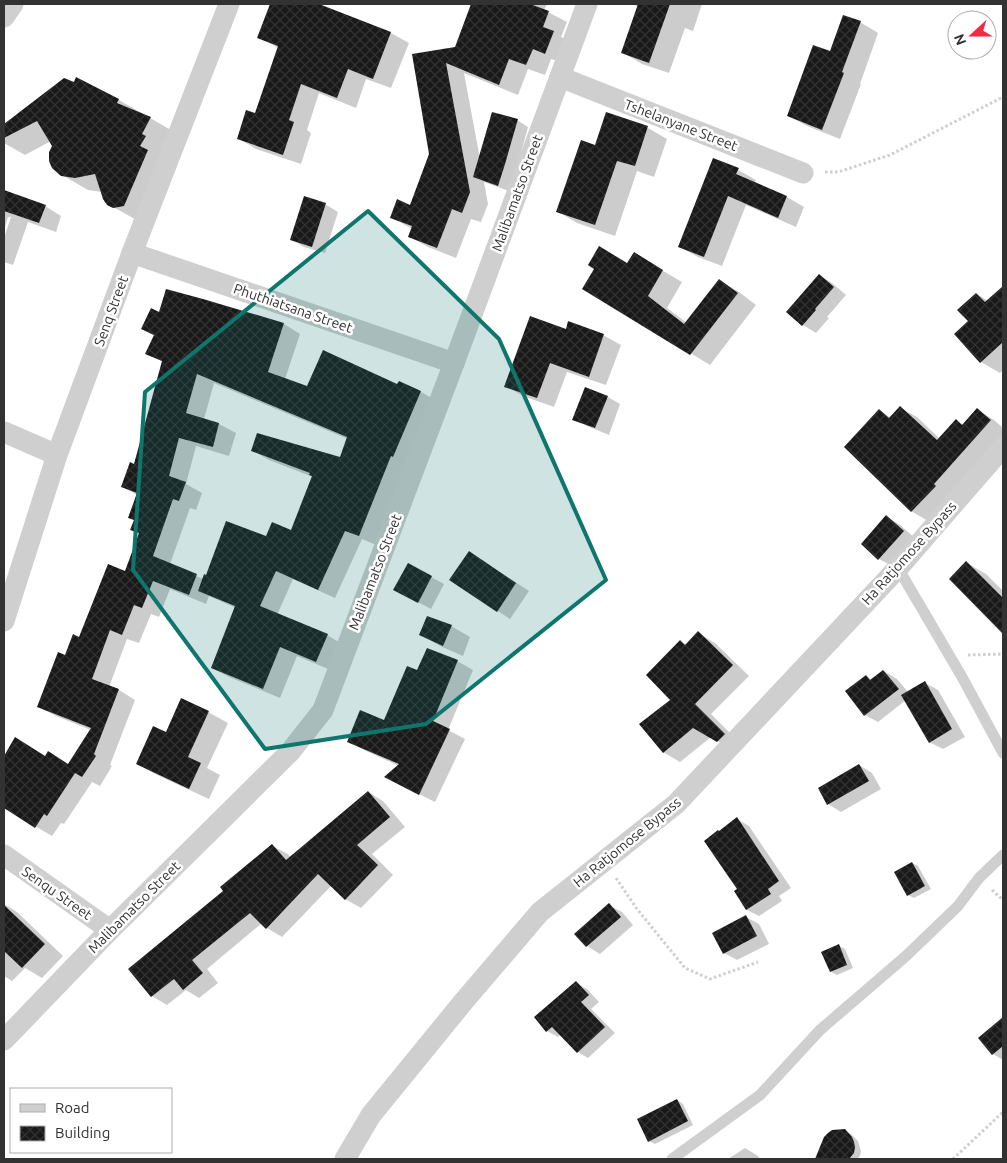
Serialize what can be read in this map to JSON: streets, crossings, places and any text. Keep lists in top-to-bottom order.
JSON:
{
  "streets": {
    "street": [
      "Tshelanyane Street",
      "Malibamatso Street",
      "Phuthiatsana Street",
      "Senq Street",
      "Ha Ratjomose Bypass",
      "Senqu Street"
    ]
  },
  "crossings": [
    ["Tshelanyane Street", "Malibamatso Street"],
    ["Malibamatso Street", "Phuthiatsana Street"],
    ["Malibamatso Street", "Senqu Street"],
    ["Phuthiatsana Street", "Senq Street"]
  ],
  "legend": ["Road", "Building"],
  "north": "left"
}
